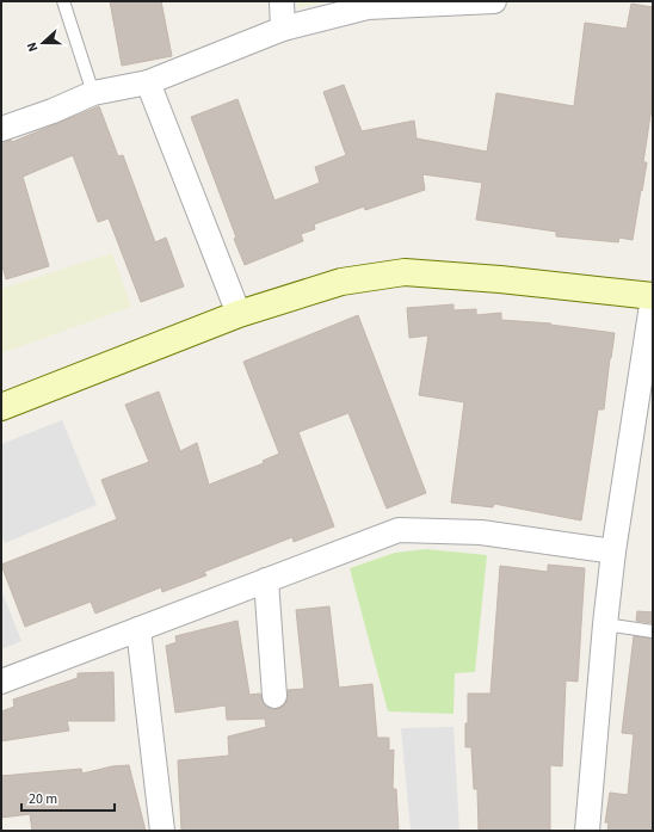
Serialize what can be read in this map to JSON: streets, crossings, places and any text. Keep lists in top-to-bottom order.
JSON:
{
  "scale_bar": "20 m",
  "north": "left"
}
